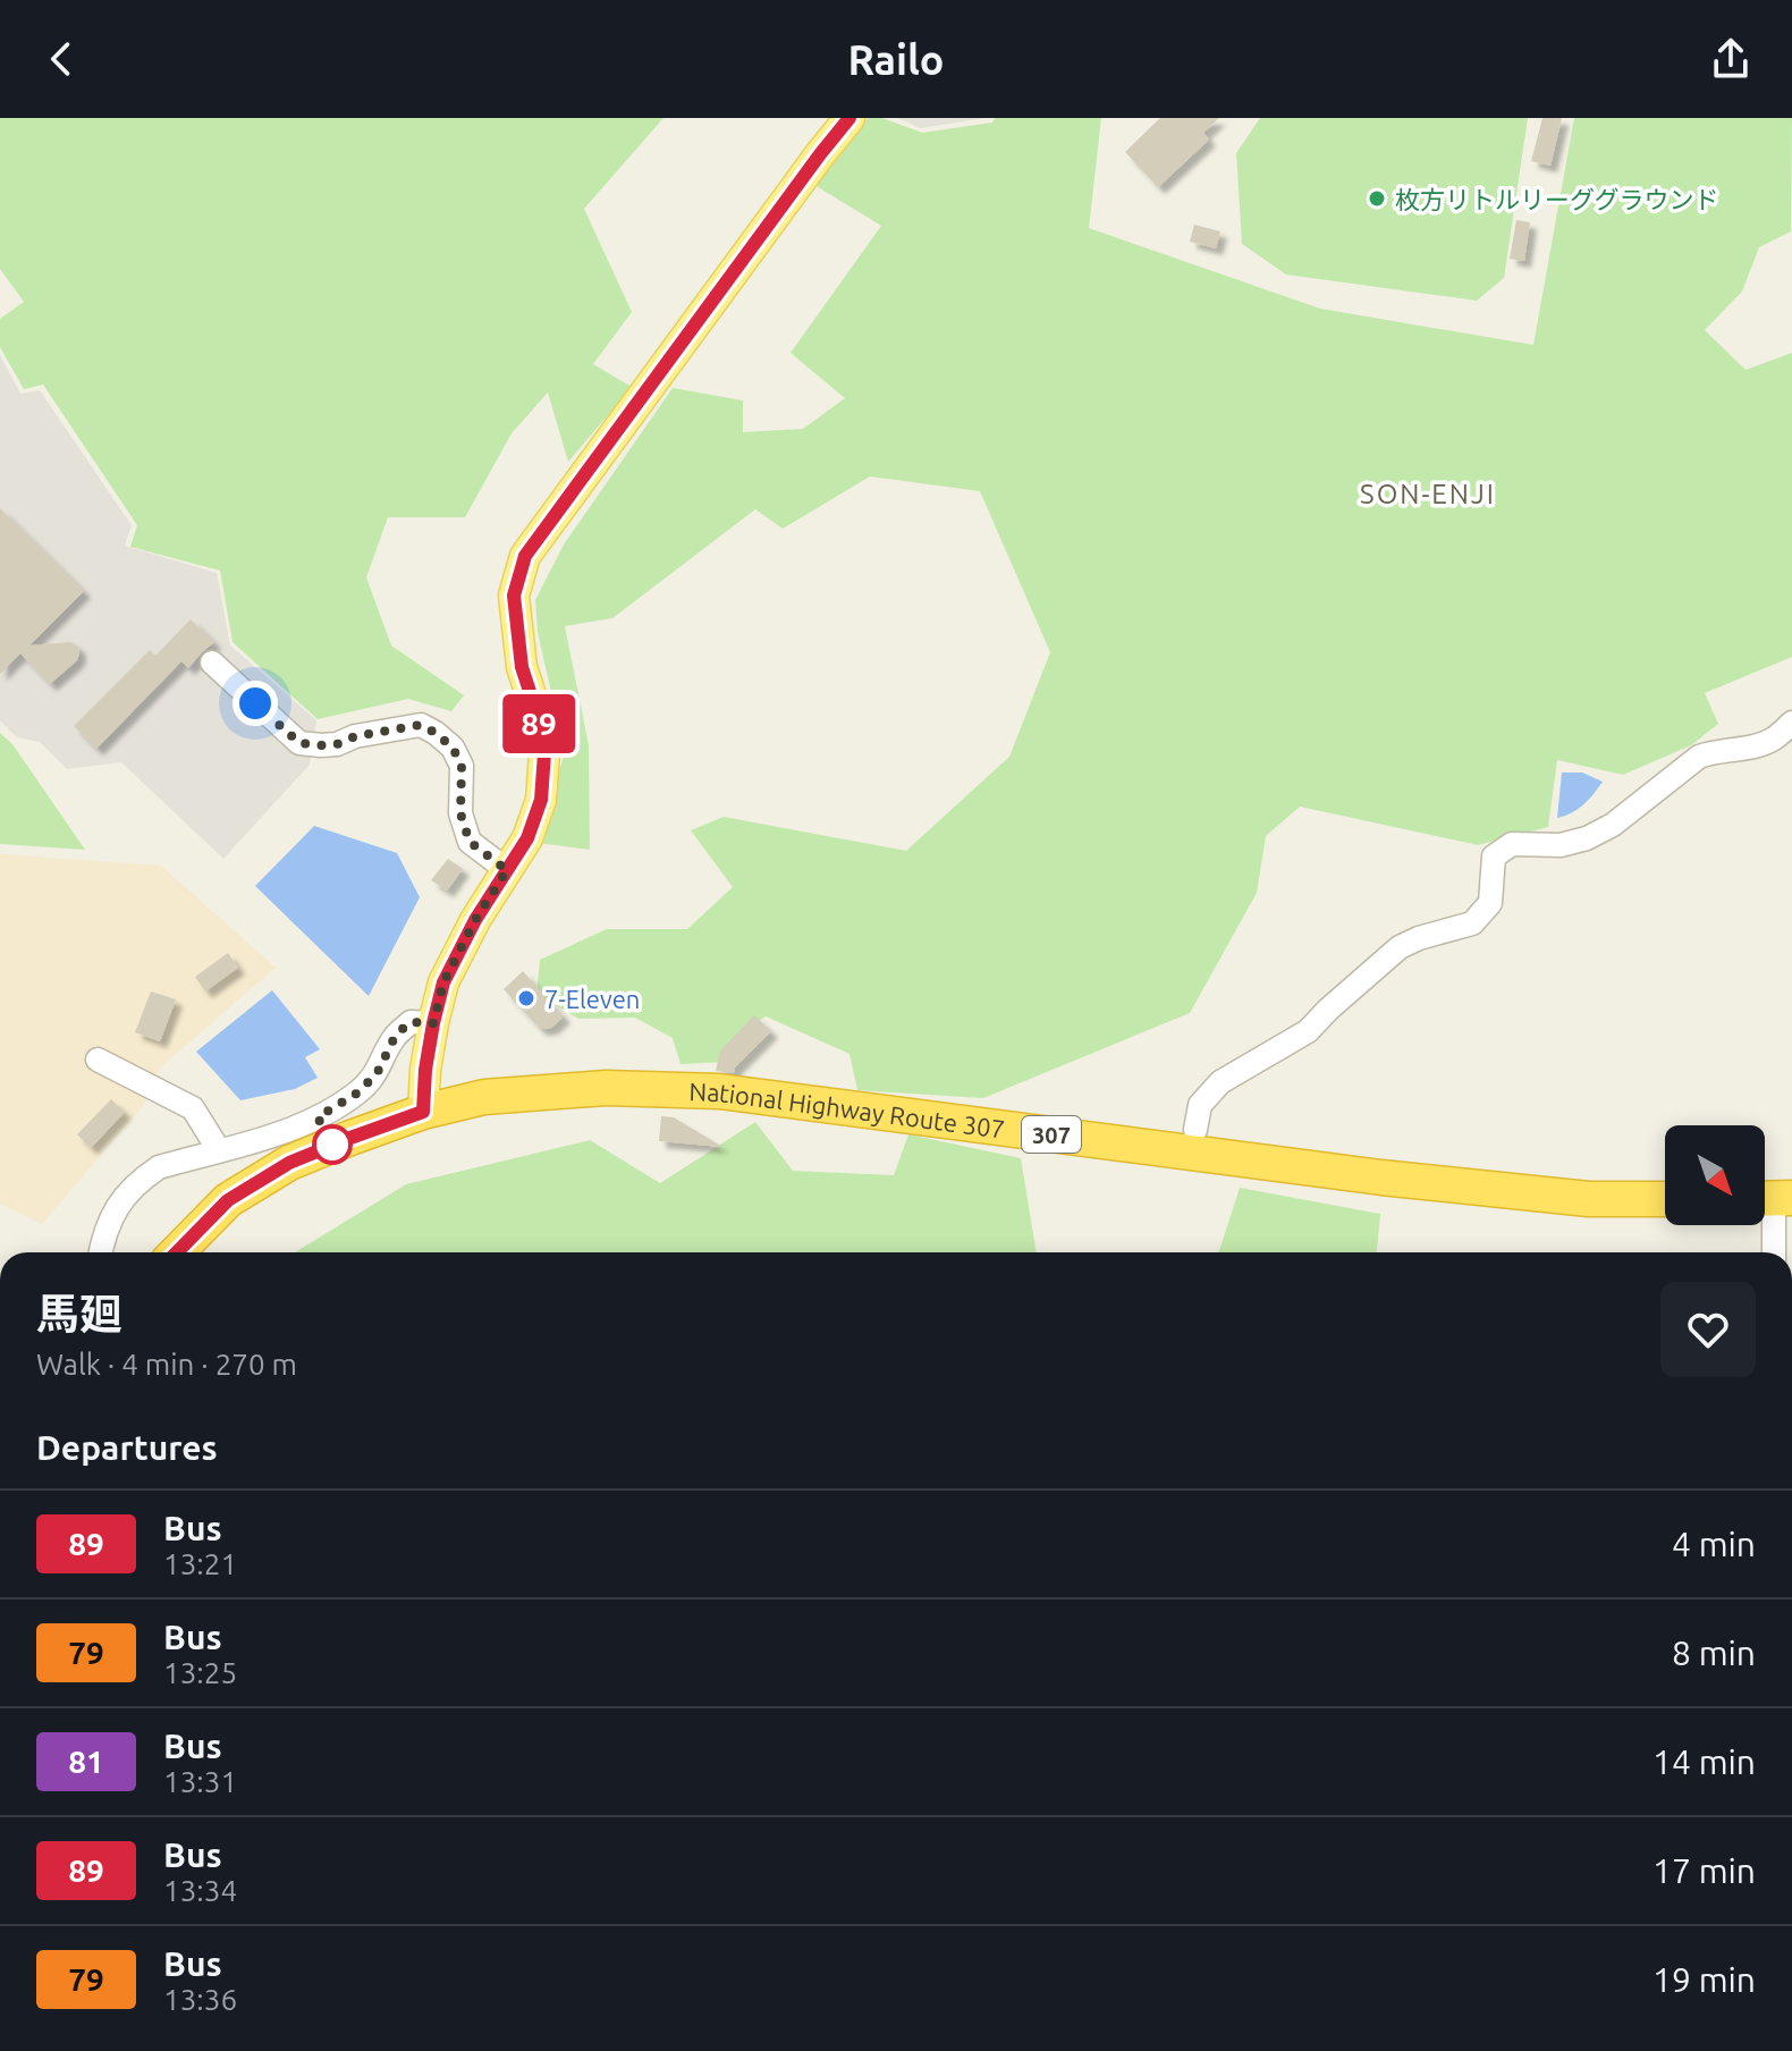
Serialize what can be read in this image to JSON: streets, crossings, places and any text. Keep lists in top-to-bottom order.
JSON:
{
  "streets": {
    "highway": ["National Highway Route 307", "307"]
  },
  "districts": ["SON-ENJI"],
  "places": ["枚方リトルリーググラウンド", "7-Eleven"],
  "lines": ["bus line 89"],
  "north": "bottom right",
  "page": {
    "header": "Railo",
    "on_map": "89",
    "heading": [
      ["馬廻", "Walk · 4 min · 270 m"],
      "Departures"
    ],
    "list": [
      {
        "mark": "89",
        "name": "Bus",
        "note": "13:21",
        "value": "4 min"
      },
      {
        "mark": "79",
        "name": "Bus",
        "note": "13:25",
        "value": "8 min"
      },
      {
        "mark": "81",
        "name": "Bus",
        "note": "13:31",
        "value": "14 min"
      },
      {
        "mark": "89",
        "name": "Bus",
        "note": "13:34",
        "value": "17 min"
      },
      {
        "mark": "79",
        "name": "Bus",
        "note": "13:36",
        "value": "19 min"
      }
    ]
  }
}
